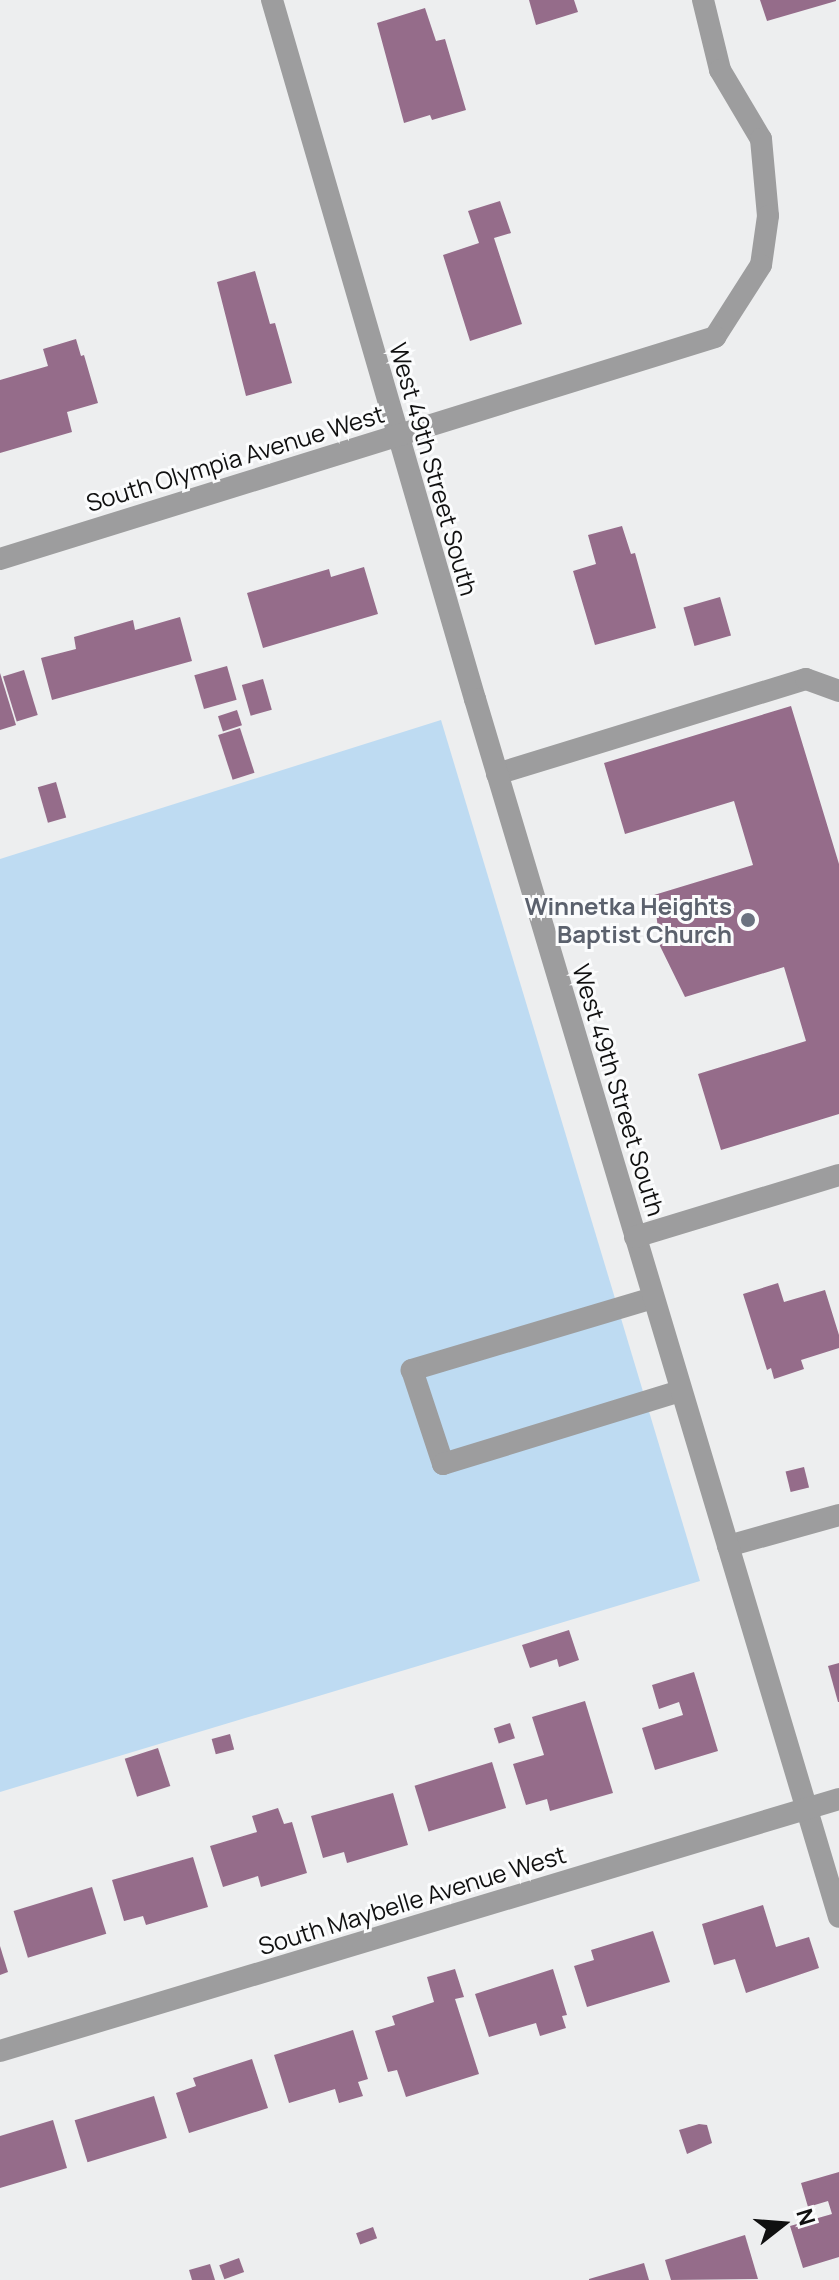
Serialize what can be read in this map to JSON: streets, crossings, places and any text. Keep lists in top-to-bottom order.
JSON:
{
  "streets": {
    "street": ["South Olympia Avenue West", "West 49th Street South", "South Maybelle Avenue West"]
  },
  "crossings": [
    ["South Olympia Avenue West", "West 49th Street South"],
    ["West 49th Street South", "South Maybelle Avenue West"]
  ],
  "places": ["Winnetka Heights Baptist Church"],
  "north": "right"
}
